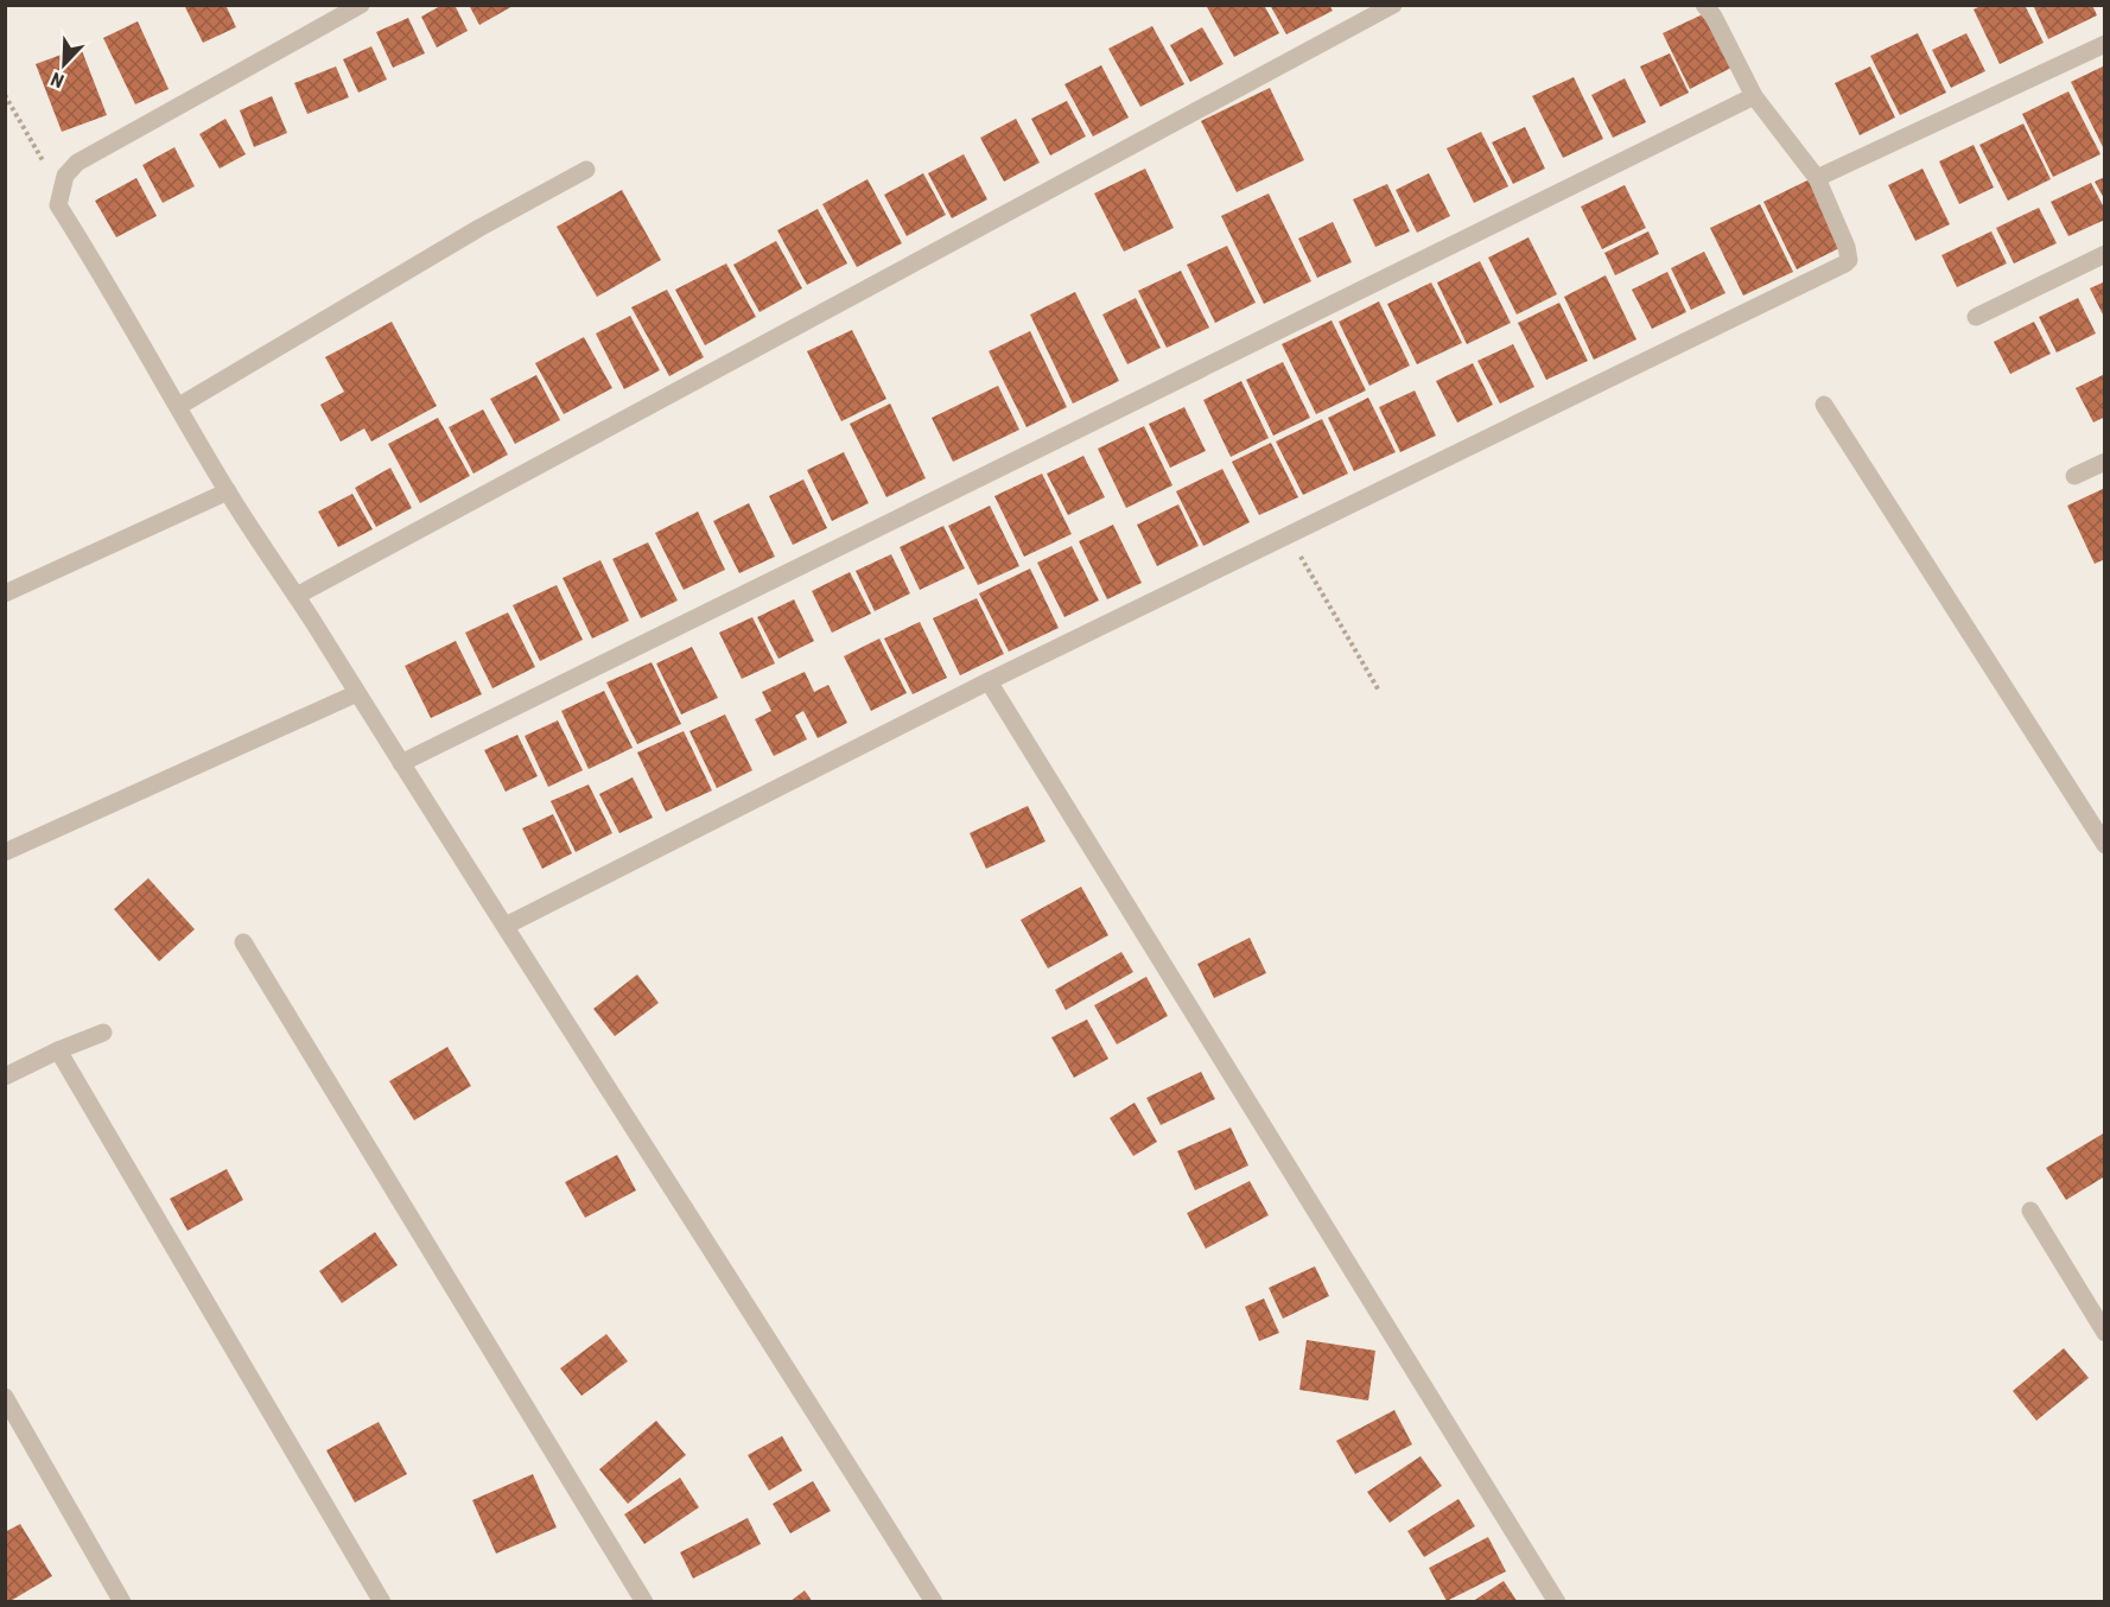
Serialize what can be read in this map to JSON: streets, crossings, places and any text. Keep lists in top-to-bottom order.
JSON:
{
  "north": "bottom left"
}
